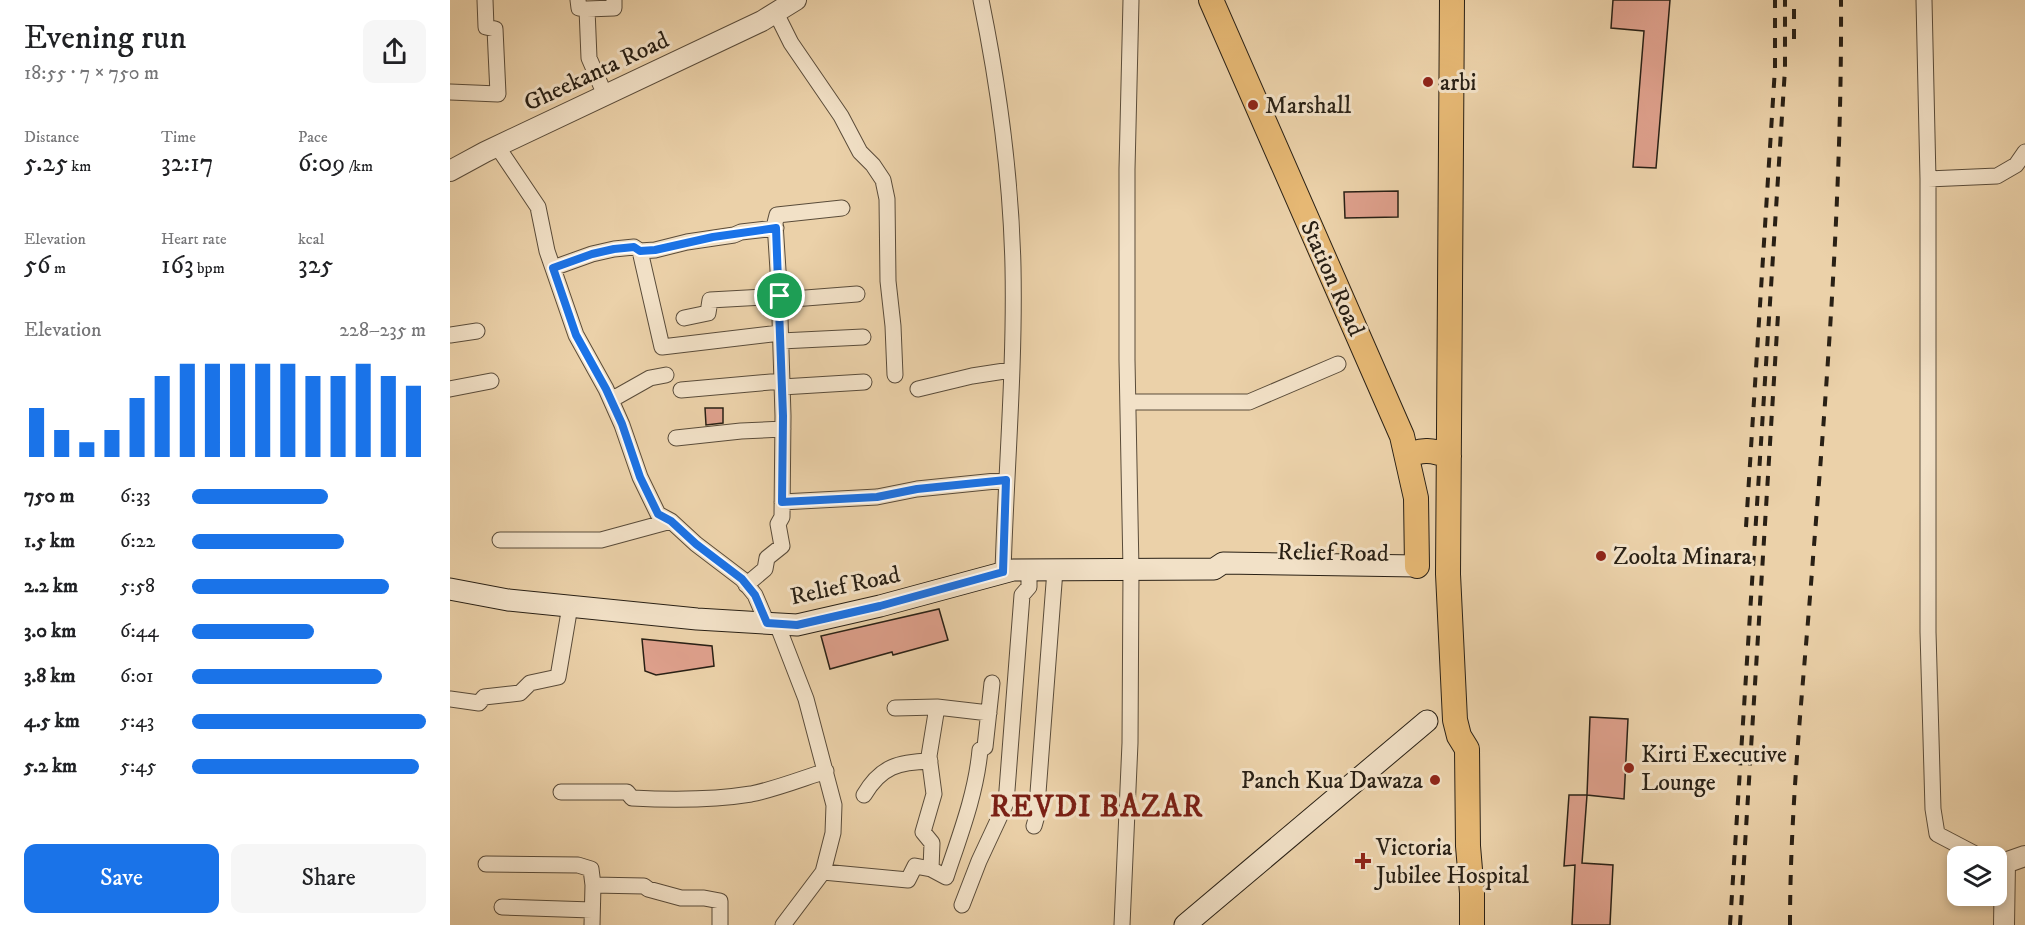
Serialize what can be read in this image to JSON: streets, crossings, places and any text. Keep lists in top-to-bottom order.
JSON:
{
  "streets": {
    "main road": ["Station Road", "Relief Road"],
    "street": ["Gheekanta Road"]
  },
  "crossings": [
    ["Station Road", "Relief Road"]
  ],
  "districts": ["REVDI BAZAR"],
  "places": {
    "other": [
      "arbi",
      "Marshall",
      "Zoolta Minara",
      "Kirti Executive Lounge",
      "Panch Kua Dawaza"
    ],
    "health": ["Victoria Jubilee Hospital"]
  },
  "page": {
    "heading": ["Evening run", "18:55 · 7 × 750 m"],
    "stats": [
      ["Distance", "5.25 km"],
      ["Time", "32:17"],
      ["Pace", "6:09 /km"],
      ["Elevation", "56 m"],
      ["Heart rate", "163 bpm"],
      ["kcal", "325"]
    ],
    "chart": ["Elevation", "228–235 m"],
    "list": [
      {
        "name": "750 m",
        "note": "6:33"
      },
      {
        "name": "1.5 km",
        "note": "6:22"
      },
      {
        "name": "2.2 km",
        "note": "5:58"
      },
      {
        "name": "3.0 km",
        "note": "6:44"
      },
      {
        "name": "3.8 km",
        "note": "6:01"
      },
      {
        "name": "4.5 km",
        "note": "5:43"
      },
      {
        "name": "5.2 km",
        "note": "5:45"
      }
    ],
    "buttons": ["Save", "Share"]
  }
}
